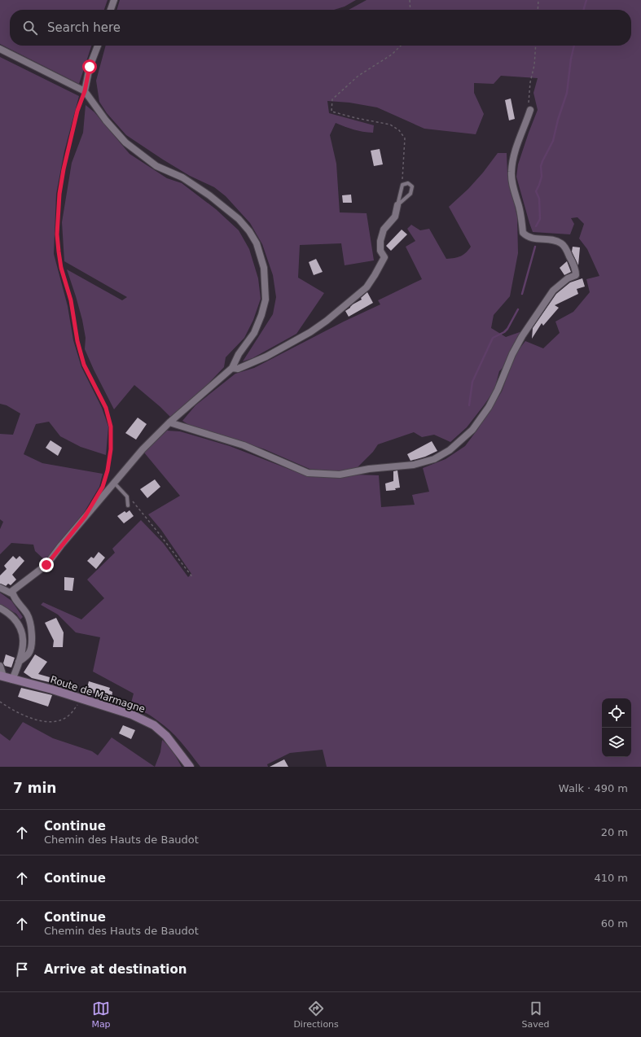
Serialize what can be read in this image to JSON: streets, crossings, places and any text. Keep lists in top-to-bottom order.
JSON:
{
  "streets": {
    "street": ["Route de Marmagne"]
  },
  "page": {
    "search": "Search here",
    "heading": ["7 min", "Walk · 490 m"],
    "list": [
      ["Continue", "Chemin des Hauts de Baudot", "20 m"],
      ["Continue", "410 m"],
      ["Continue", "Chemin des Hauts de Baudot", "60 m"],
      "Arrive at destination"
    ],
    "nav": ["Map", "Directions", "Saved"]
  }
}
